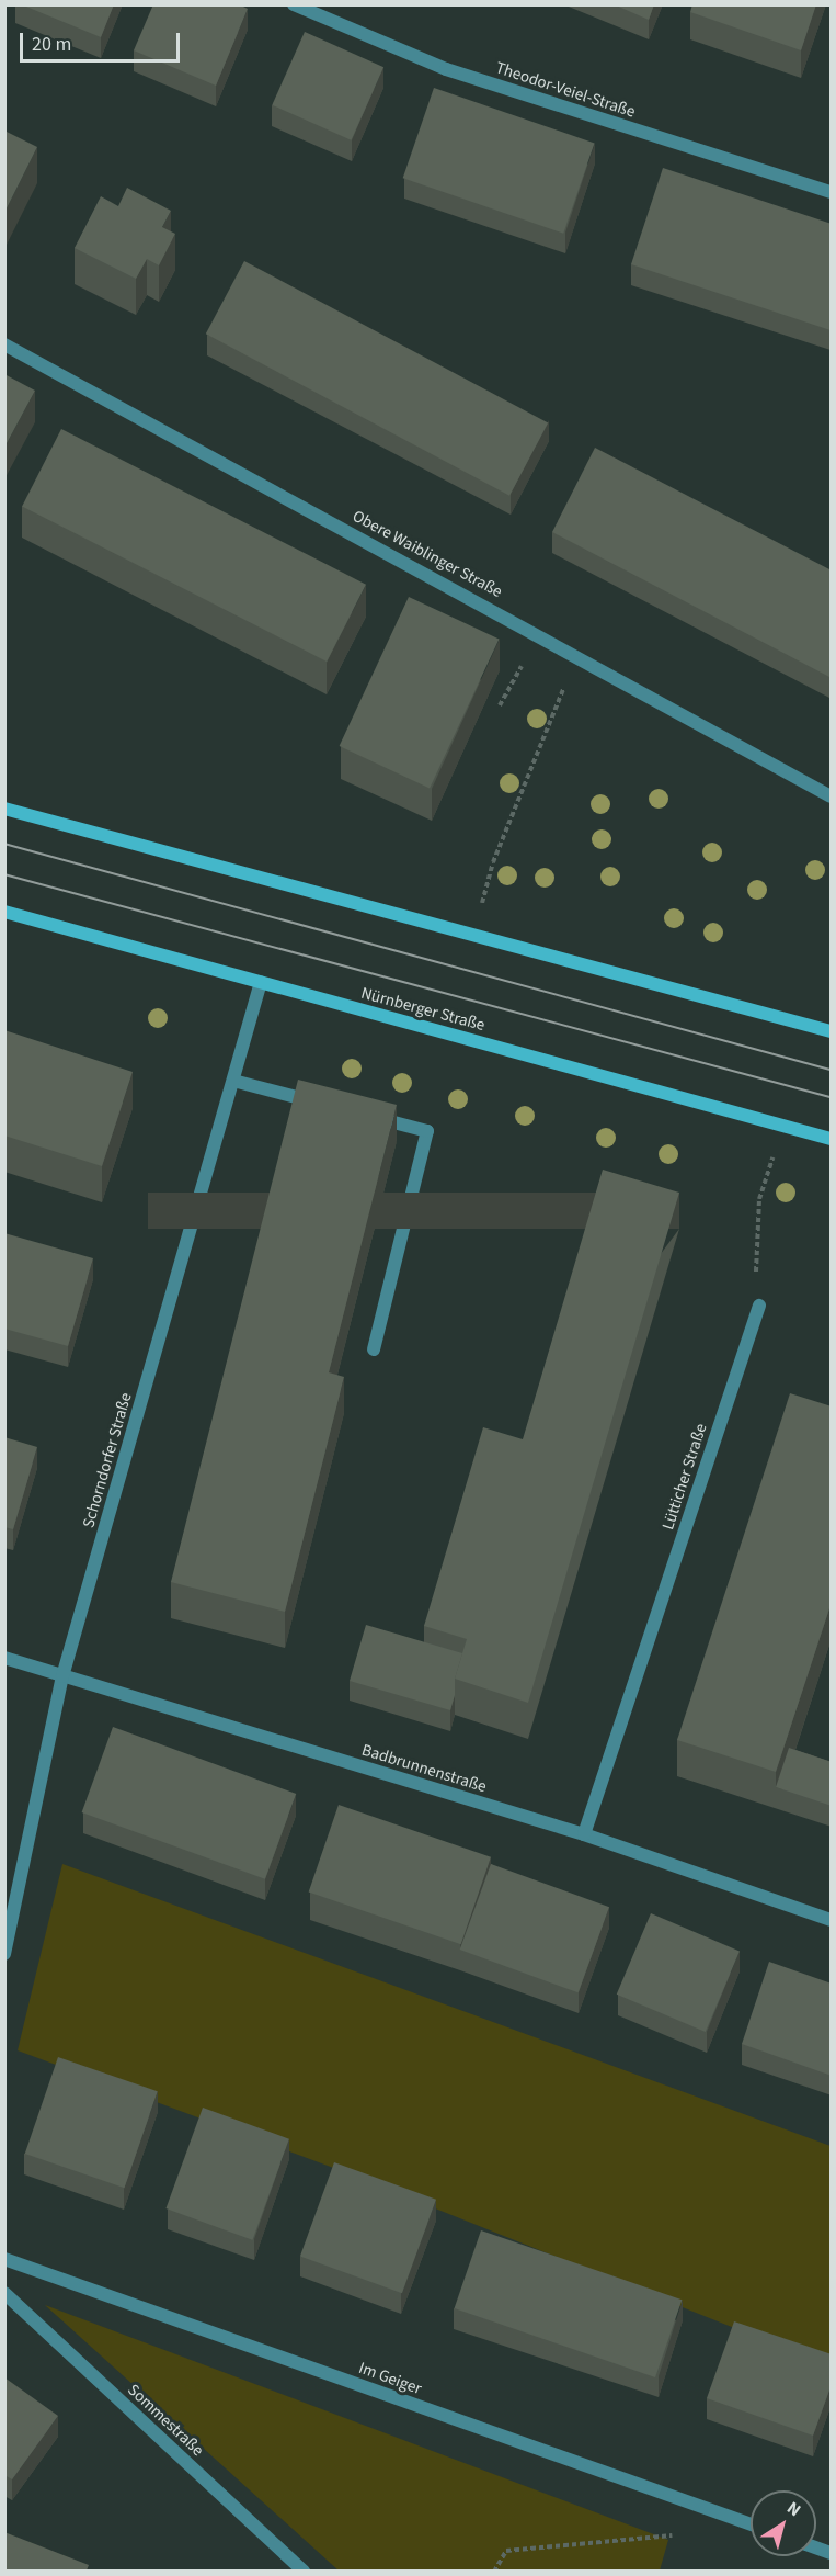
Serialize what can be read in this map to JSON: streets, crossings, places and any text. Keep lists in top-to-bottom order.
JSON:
{
  "streets": {
    "main road": ["Nürnberger Straße"],
    "street": [
      "Theodor-Veiel-Straße",
      "Obere Waiblinger Straße",
      "Schorndorfer Straße",
      "Lütticher Straße",
      "Badbrunnenstraße",
      "Im Geiger",
      "Sommestraße"
    ]
  },
  "crossings": [
    ["Nürnberger Straße", "Schorndorfer Straße"],
    ["Schorndorfer Straße", "Badbrunnenstraße"],
    ["Lütticher Straße", "Badbrunnenstraße"]
  ],
  "scale_bar": "20 m",
  "north": "top right"
}
